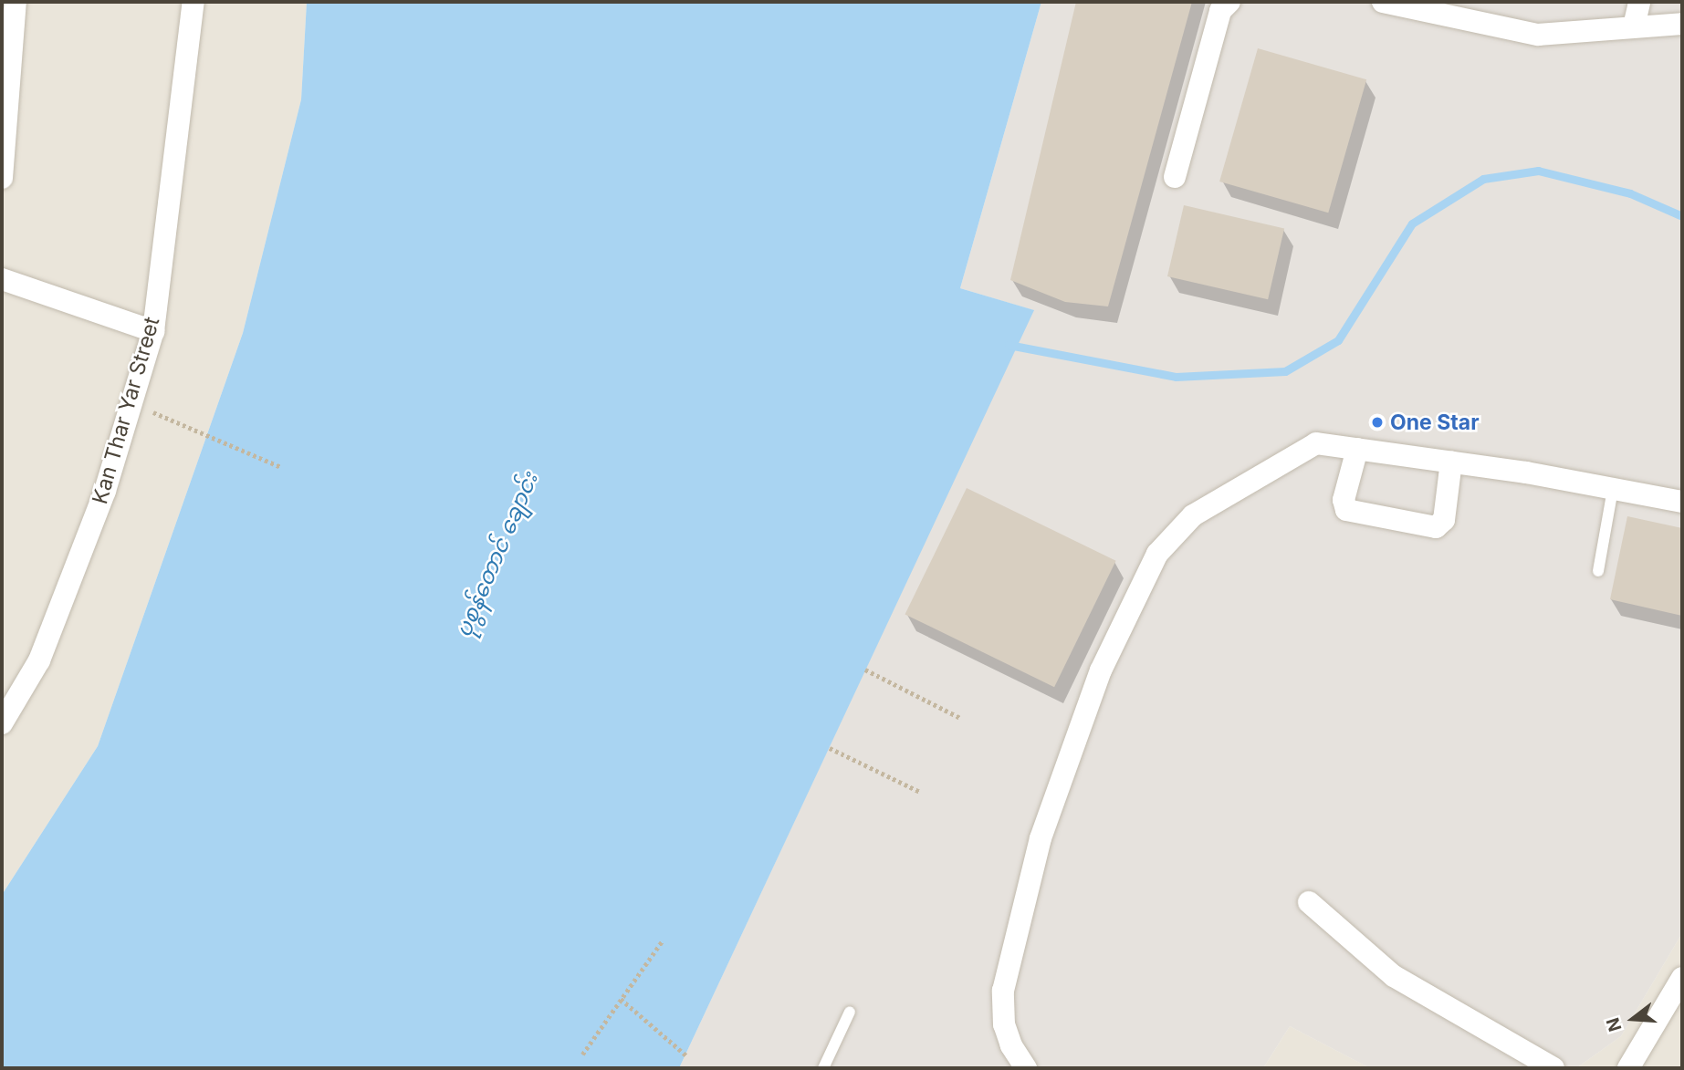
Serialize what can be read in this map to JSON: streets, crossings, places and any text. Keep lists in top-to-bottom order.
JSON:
{
  "streets": {
    "street": ["Kan Thar Yar Street"]
  },
  "water": ["ပုစွန်တောင် ချောင်း"],
  "places": ["One Star"],
  "north": "left"
}
